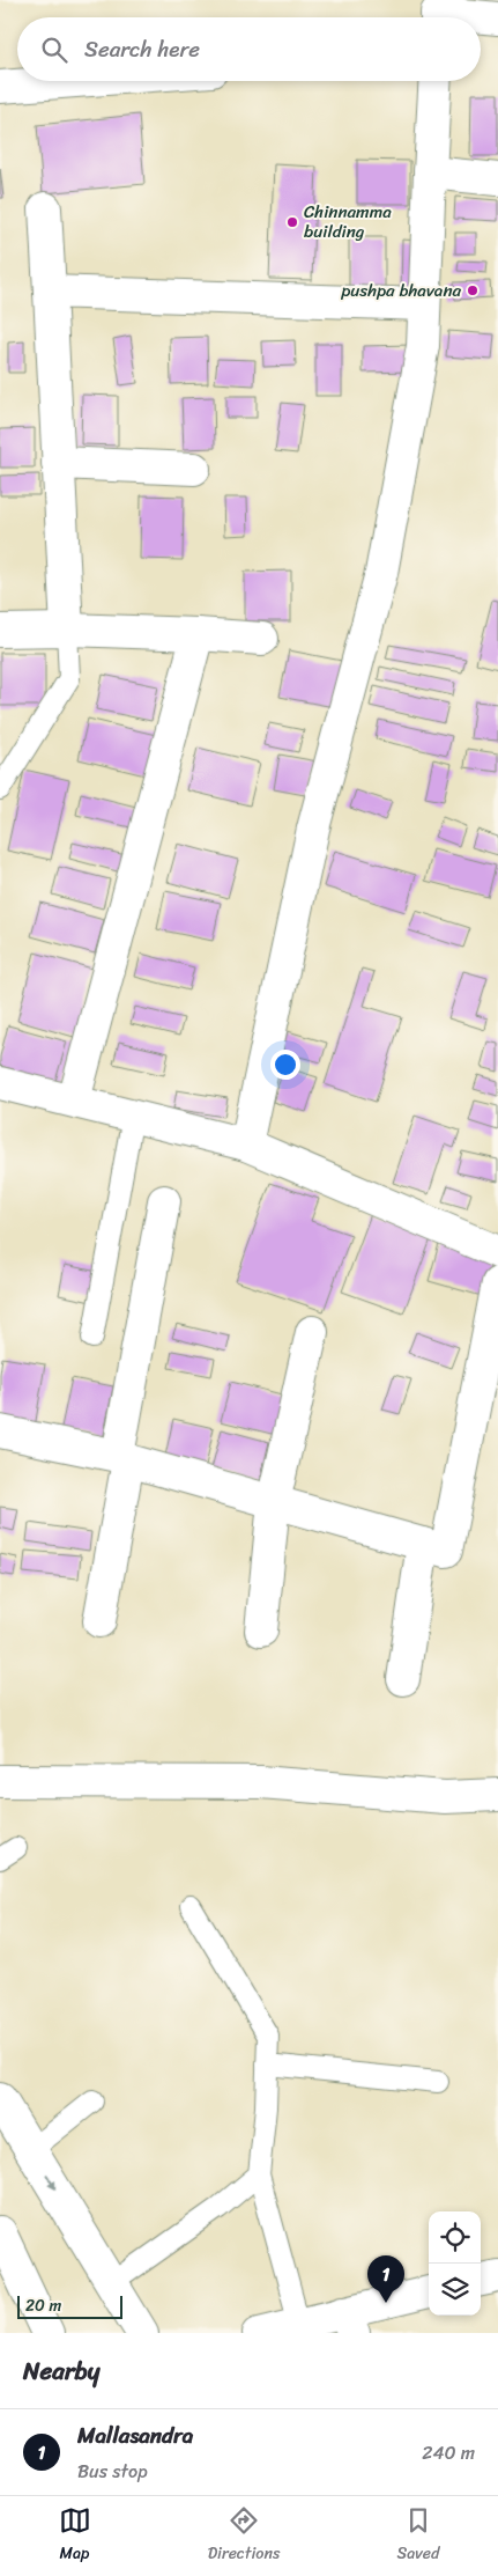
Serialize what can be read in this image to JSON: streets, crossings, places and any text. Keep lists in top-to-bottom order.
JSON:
{
  "places": ["Chinnamma building", "pushpa bhavana"],
  "scale_bar": "20 m",
  "page": {
    "search": "Search here",
    "pins": "1",
    "scale": "20 m",
    "heading": "Nearby",
    "list": [
      {
        "mark": "1",
        "name": "Mallasandra",
        "note": "Bus stop",
        "value": "240 m"
      }
    ],
    "nav": ["Map", "Directions", "Saved"]
  }
}
